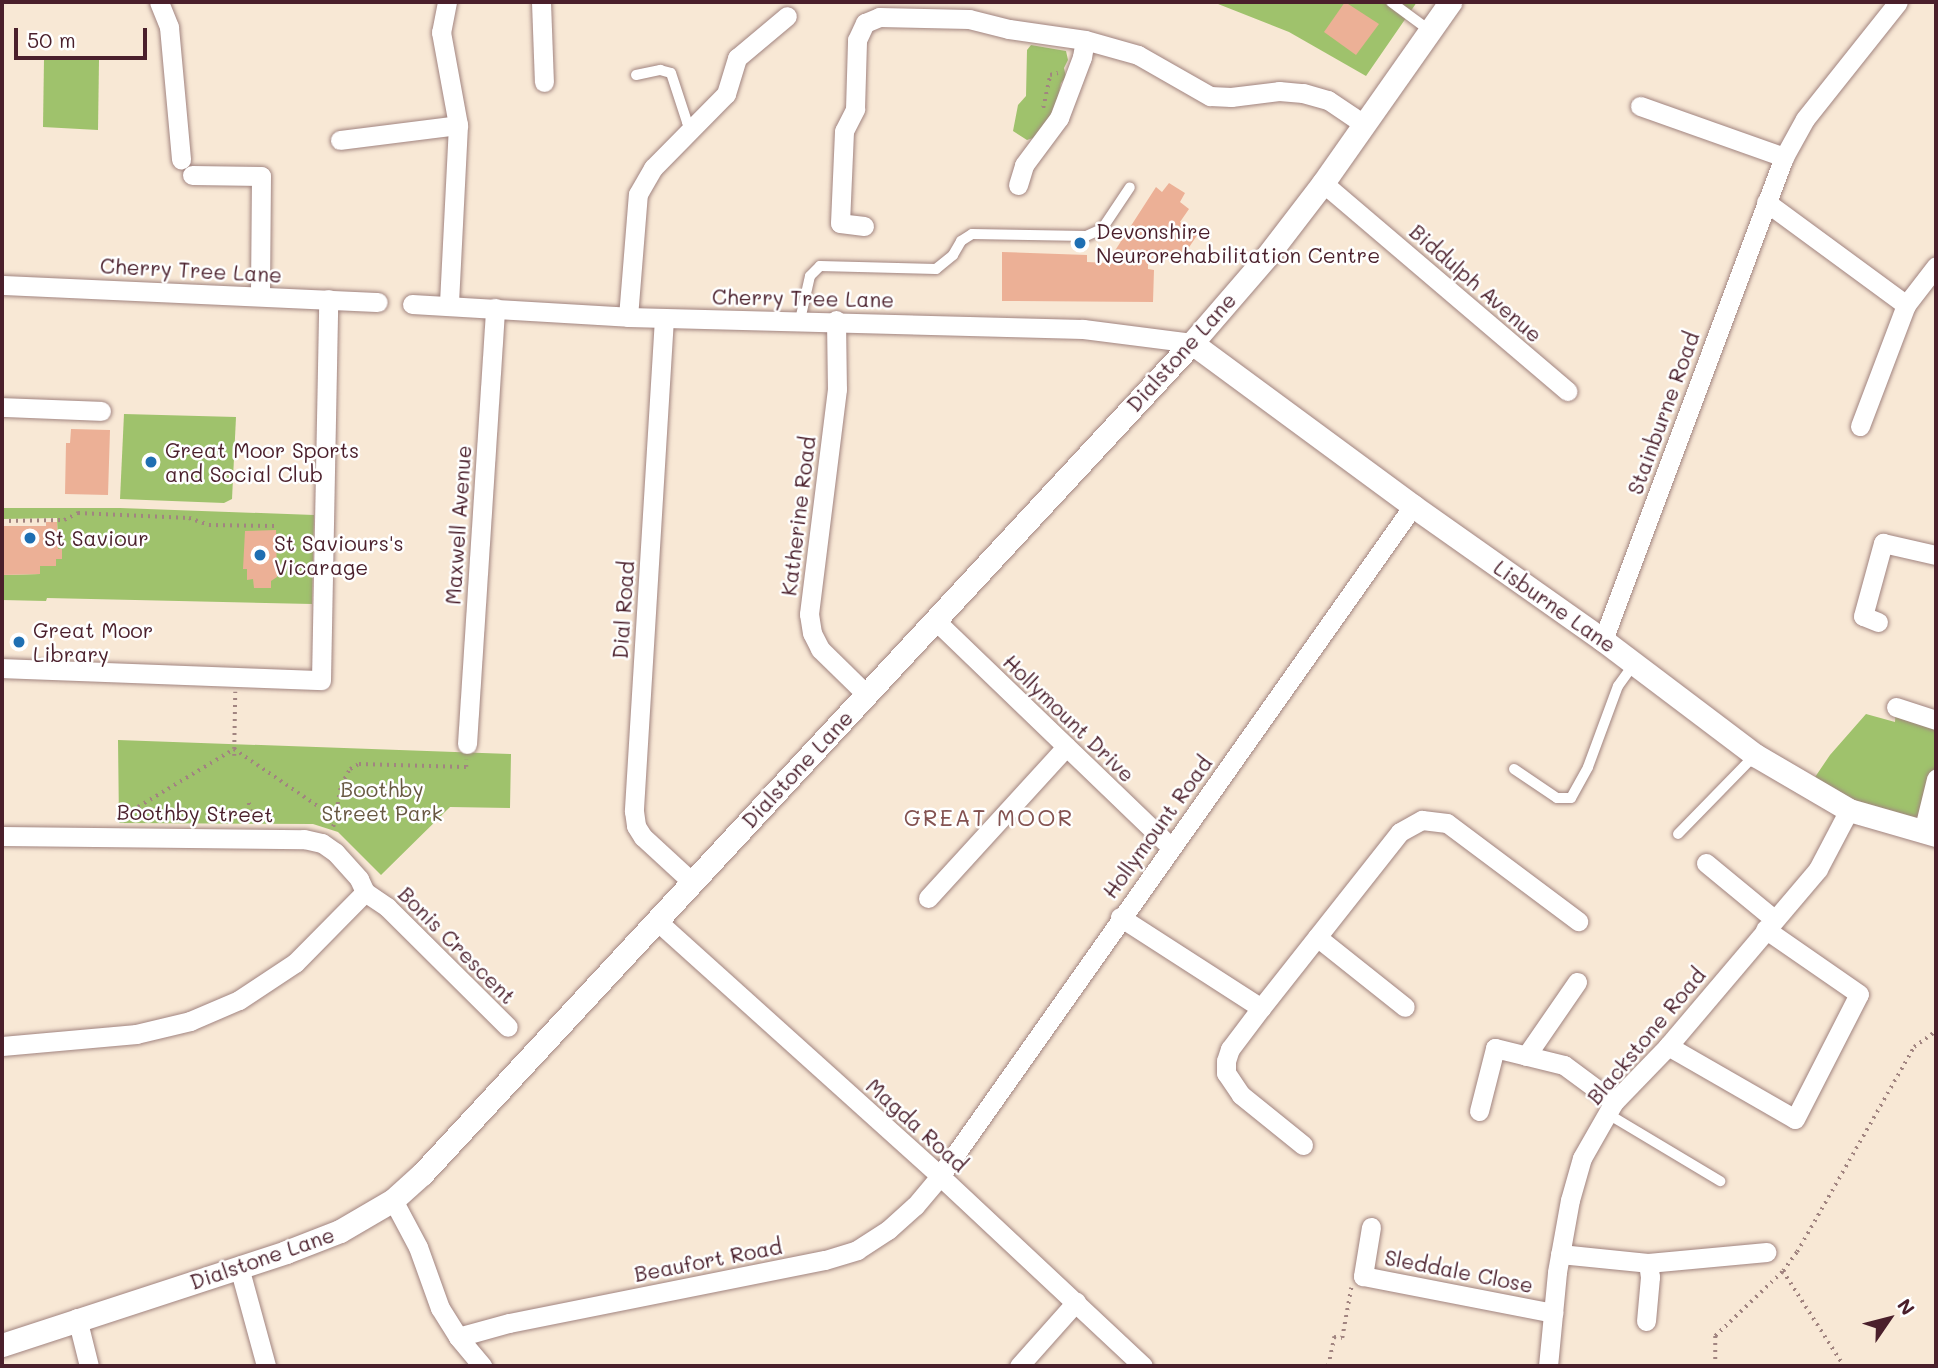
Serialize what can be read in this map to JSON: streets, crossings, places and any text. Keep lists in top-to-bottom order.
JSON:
{
  "streets": {
    "street": [
      "Cherry Tree Lane",
      "Biddulph Avenue",
      "Dialstone Lane",
      "Stainburne Road",
      "Katherine Road",
      "Maxwell Avenue",
      "Lisburne Lane",
      "Dial Road",
      "Hollymount Drive",
      "Boothby Street",
      "Hollymount Road",
      "Bonis Crescent",
      "Blackstone Road",
      "Magda Road",
      "Beaufort Road",
      "Sleddale Close"
    ]
  },
  "crossings": [
    ["Cherry Tree Lane", "Dialstone Lane"],
    ["Cherry Tree Lane", "Katherine Road"],
    ["Cherry Tree Lane", "Maxwell Avenue"],
    ["Cherry Tree Lane", "Lisburne Lane"],
    ["Cherry Tree Lane", "Dial Road"],
    ["Biddulph Avenue", "Dialstone Lane"],
    ["Dialstone Lane", "Katherine Road"],
    ["Dialstone Lane", "Lisburne Lane"],
    ["Dialstone Lane", "Dial Road"],
    ["Dialstone Lane", "Hollymount Drive"],
    ["Dialstone Lane", "Magda Road"],
    ["Stainburne Road", "Lisburne Lane"],
    ["Lisburne Lane", "Hollymount Road"],
    ["Lisburne Lane", "Blackstone Road"],
    ["Hollymount Drive", "Hollymount Road"],
    ["Hollymount Road", "Magda Road"],
    ["Hollymount Road", "Beaufort Road"],
    ["Blackstone Road", "Sleddale Close"],
    ["Magda Road", "Beaufort Road"]
  ],
  "districts": ["GREAT MOOR"],
  "parks": ["Boothby Street Park"],
  "places": [
    "Devonshire Neurorehabilitation Centre",
    "Great Moor Sports and Social Club",
    "St Saviour",
    "St Saviours's Vicarage",
    "Great Moor Library"
  ],
  "scale_bar": "50 m",
  "north": "top right"
}
